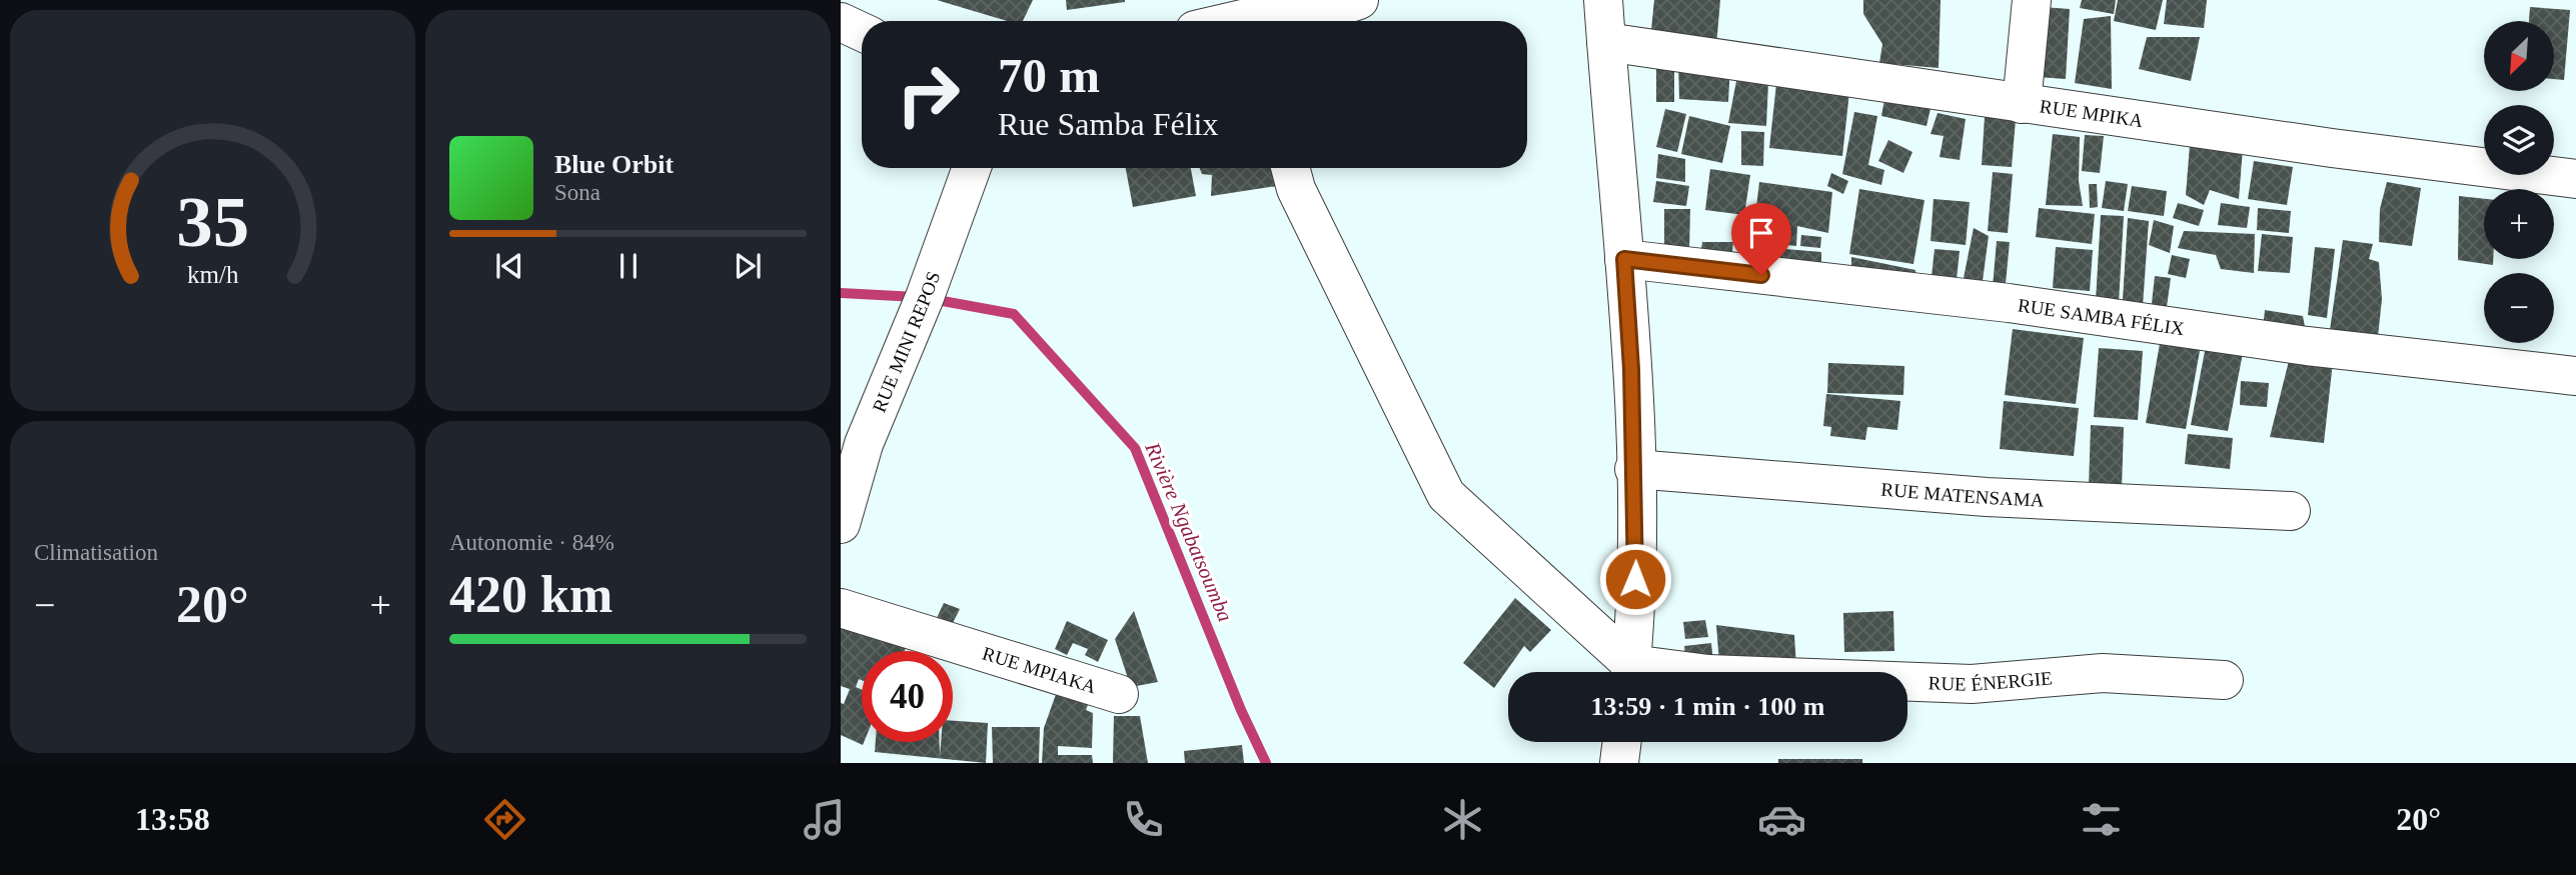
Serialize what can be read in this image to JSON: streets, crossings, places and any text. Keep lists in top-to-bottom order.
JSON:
{
  "streets": {
    "street": [
      "RUE MPIKA",
      "RUE SAMBA FÉLIX",
      "RUE MINI REPOS",
      "RUE MATENSAMA",
      "RUE MPIAKA",
      "RUE ÉNERGIE"
    ]
  },
  "water": ["Rivière Ngabatsoumba"],
  "north": "bottom left",
  "page": {
    "map_buttons": ["+", "−"],
    "turn": ["70 m", "Rue Samba Félix"],
    "song": ["Blue Orbit", "Sona"],
    "tile": [
      "Climatisation",
      ["Autonomie · 84%", "420 km"]
    ],
    "heat": ["−", "20°", "+"],
    "limit": "40",
    "trip": "13:59 · 1 min · 100 m",
    "tabs": ["13:58", "20°"],
    "gauge": ["35", "km/h"]
  }
}
